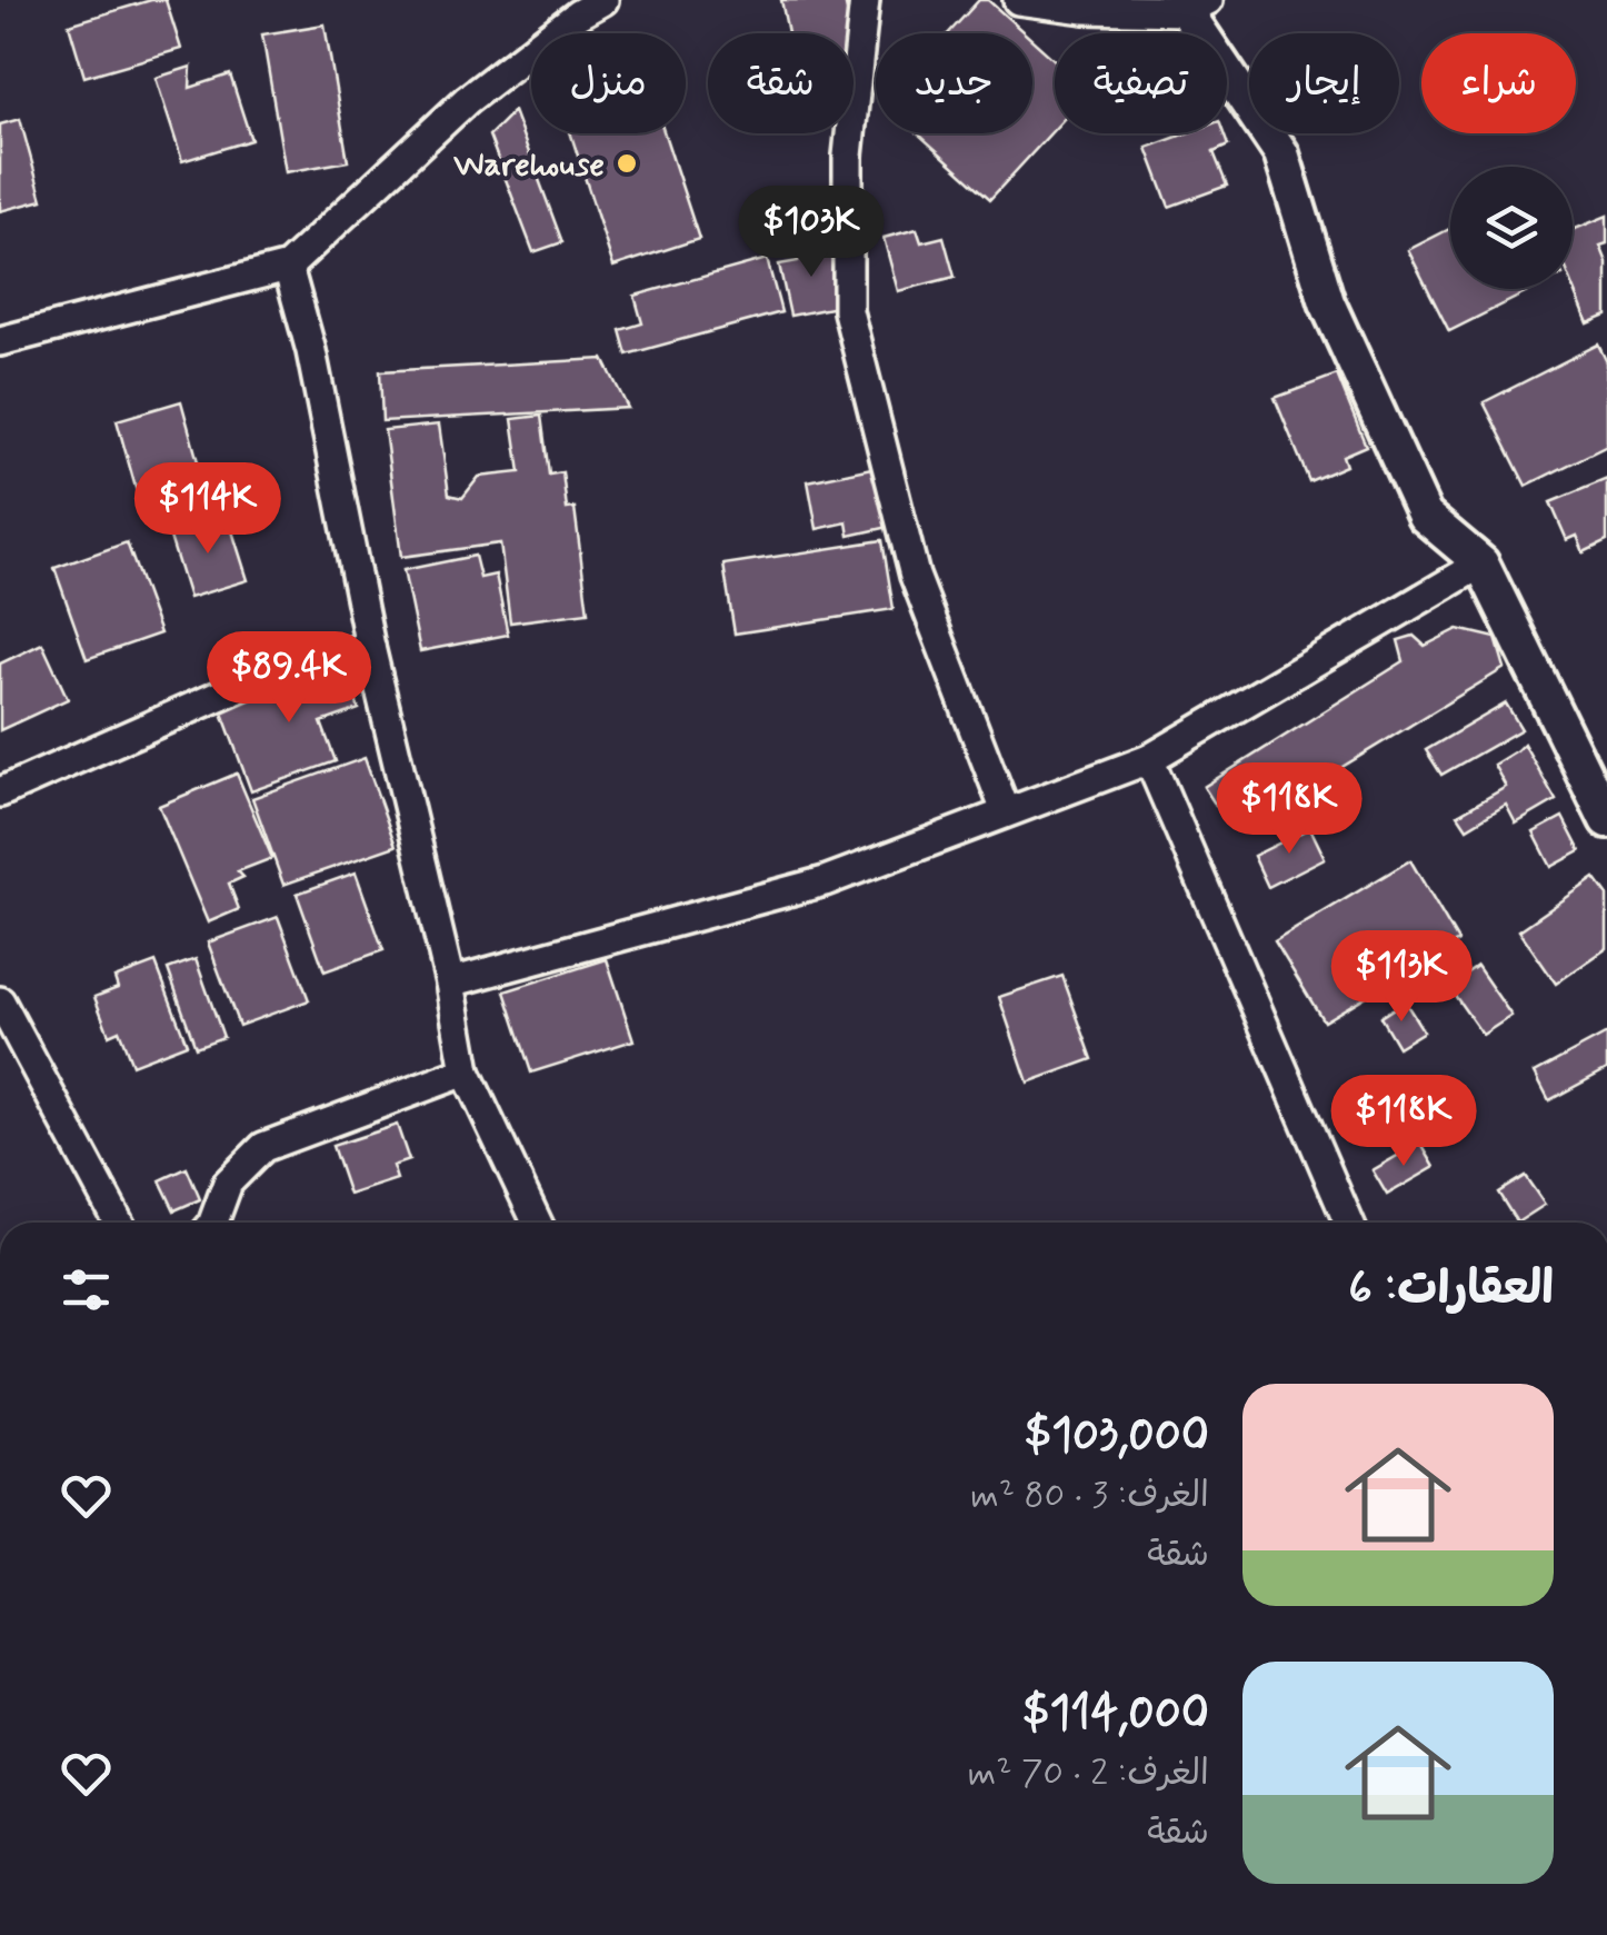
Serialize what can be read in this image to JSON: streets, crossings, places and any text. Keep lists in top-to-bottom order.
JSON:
{
  "places": ["Warehouse"],
  "page": {
    "chip": [
      "شراء",
      "إيجار",
      "تصفية",
      "جديد",
      "شقة",
      "منزل"
    ],
    "price": [
      "$103K",
      "$114K",
      "$89.4K",
      "$118K",
      "$113K",
      "$118K"
    ],
    "heading": "العقارات: 6",
    "list": [
      {
        "name": "$103,000",
        "note": "الغرف: 3 · 80 m² · شقة"
      },
      {
        "name": "$114,000",
        "note": "الغرف: 2 · 70 m² · شقة"
      }
    ]
  }
}
